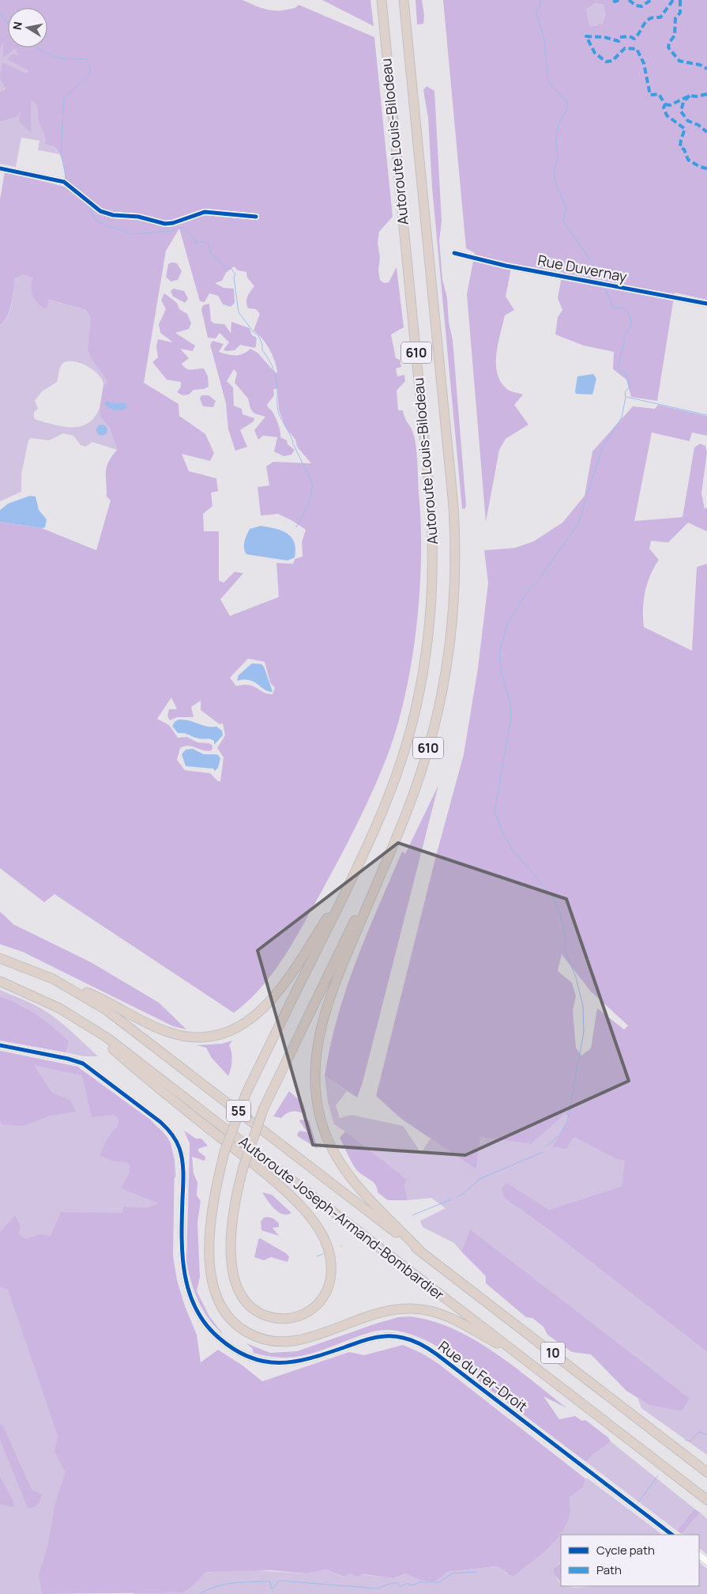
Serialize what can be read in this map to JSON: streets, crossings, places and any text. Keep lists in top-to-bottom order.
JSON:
{
  "streets": {
    "highway": [
      "Autoroute Louis-Bilodeau",
      "610",
      "55",
      "Autoroute Joseph-Armand-Bombardier",
      "10"
    ],
    "street": ["Rue Duvernay", "Rue du Fer-Droit"]
  },
  "crossings": [
    ["Autoroute Joseph-Armand-Bombardier", "10"]
  ],
  "legend": ["Cycle path", "Path"],
  "north": "left"
}
